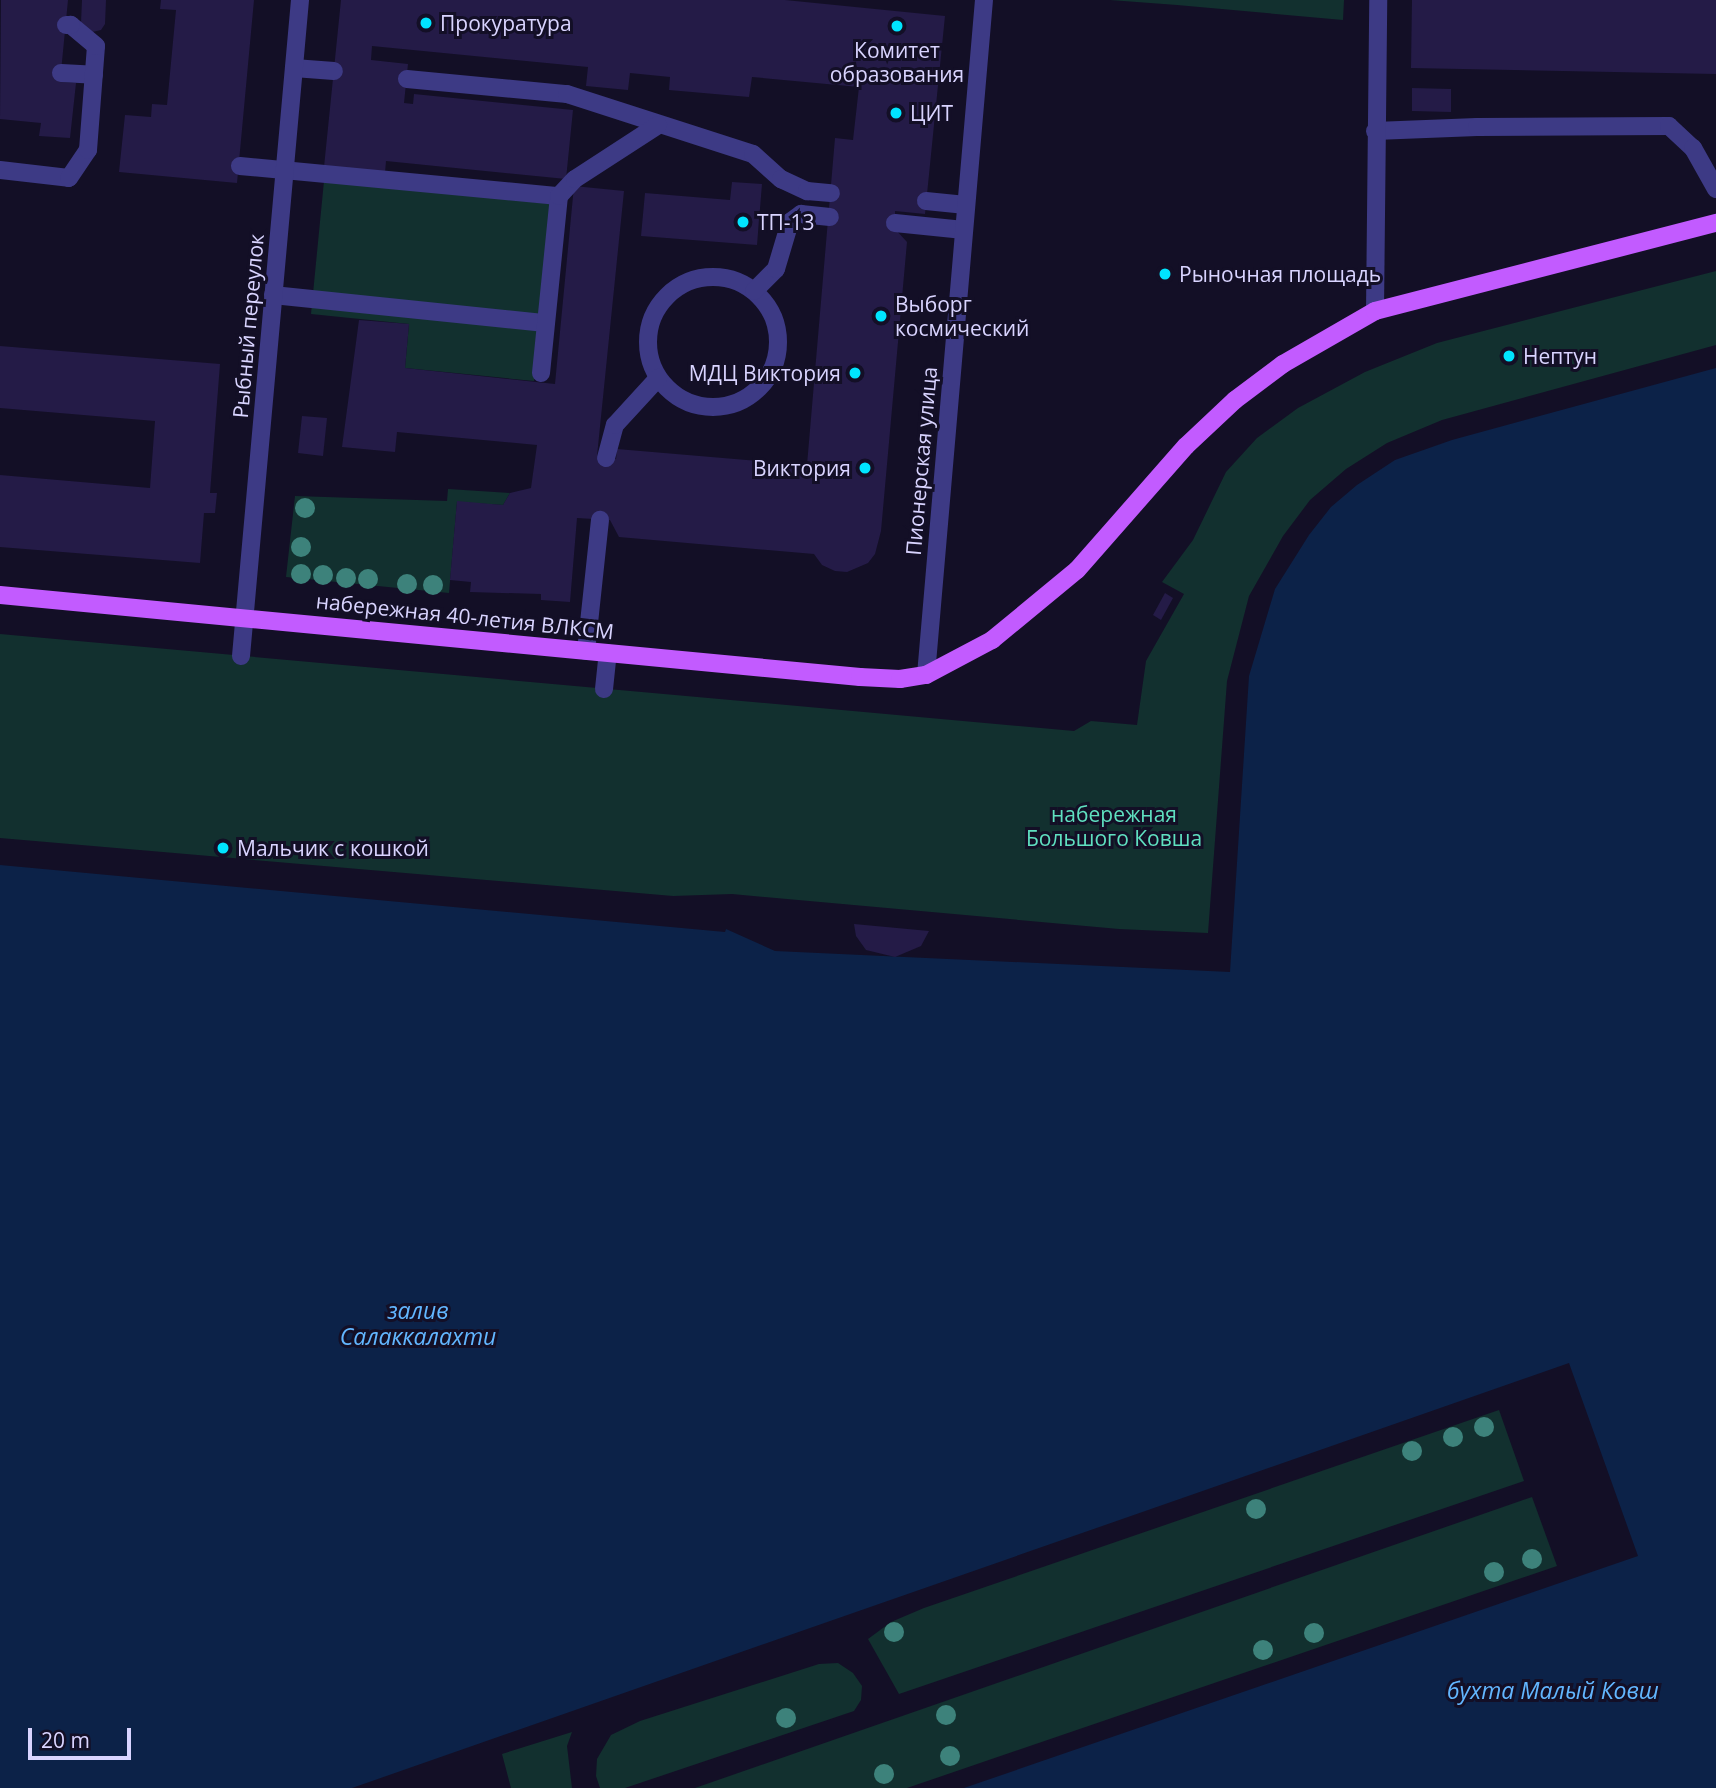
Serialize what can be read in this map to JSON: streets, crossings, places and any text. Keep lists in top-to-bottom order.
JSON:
{
  "streets": {
    "main road": ["набережная 40-летия ВЛКСМ"],
    "street": ["Рыбный переулок", "Пионерская улица"]
  },
  "crossings": [
    ["Рыбный переулок", "набережная 40-летия ВЛКСМ"],
    ["Пионерская улица", "набережная 40-летия ВЛКСМ"]
  ],
  "water": ["залив Салаккалахти", "бухта Малый Ковш"],
  "parks": ["набережная Большого Ковша"],
  "places": [
    "Прокуратура",
    "Комитет образования",
    "ЦИТ",
    "ТП-13",
    "Рыночная площадь",
    "Выборг космический",
    "Нептун",
    "МДЦ Виктория",
    "Виктория",
    "Мальчик с кошкой"
  ],
  "scale_bar": "20 m"
}
